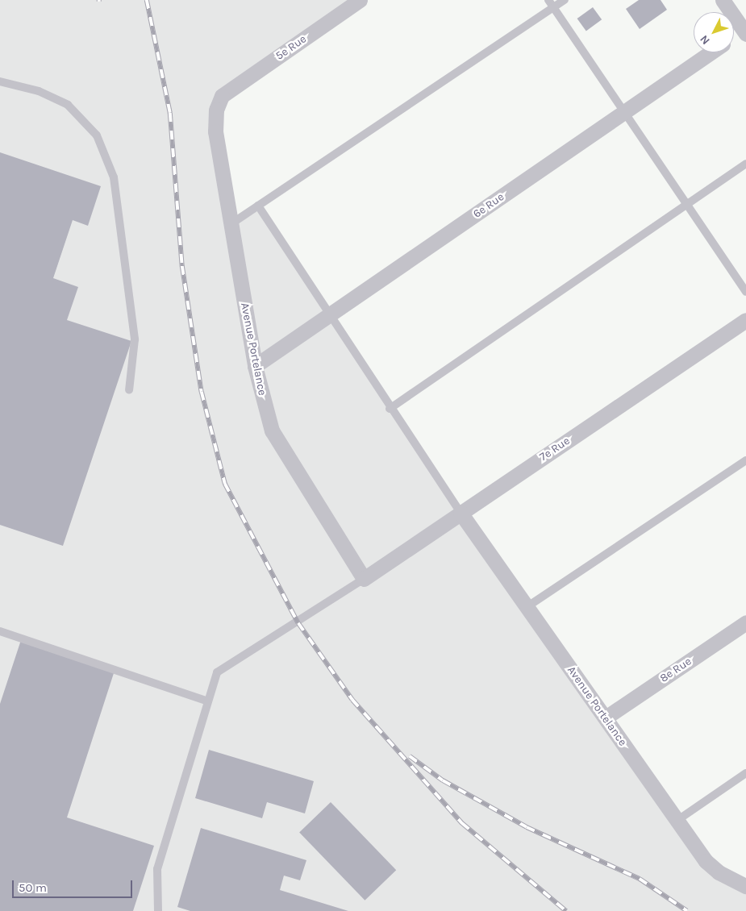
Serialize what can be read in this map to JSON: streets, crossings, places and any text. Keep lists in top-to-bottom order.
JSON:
{
  "streets": {
    "street": [
      "5e Rue",
      "6e Rue",
      "Avenue Portelance",
      "7e Rue",
      "8e Rue"
    ]
  },
  "crossings": [
    ["5e Rue", "Avenue Portelance"],
    ["6e Rue", "Avenue Portelance"],
    ["Avenue Portelance", "7e Rue"],
    ["Avenue Portelance", "8e Rue"]
  ],
  "scale_bar": "50 m",
  "north": "bottom left"
}
